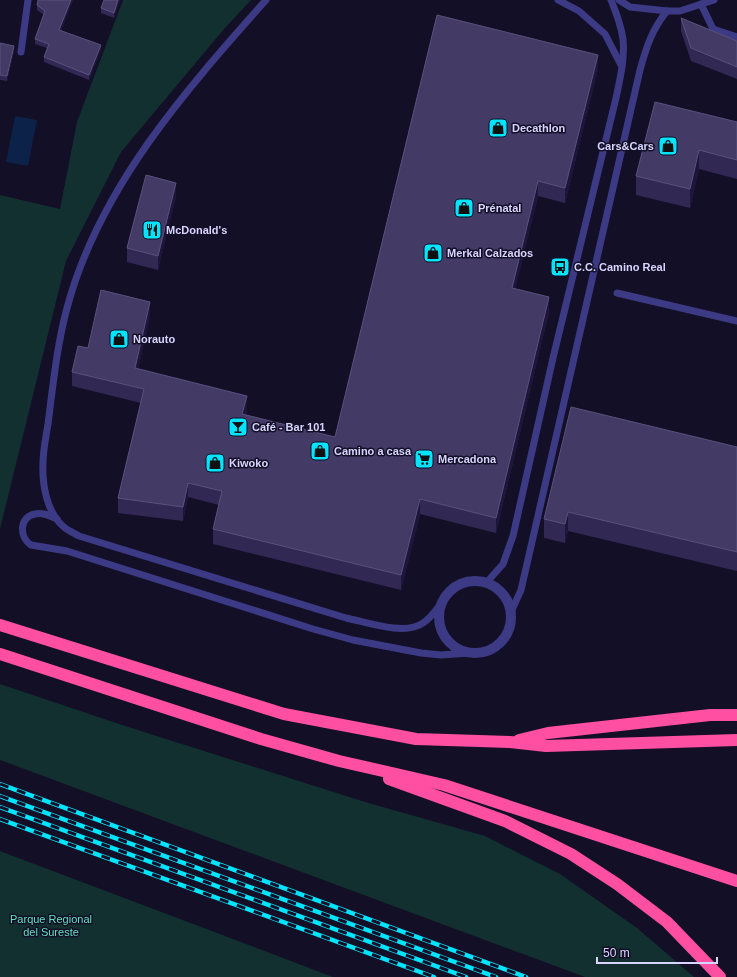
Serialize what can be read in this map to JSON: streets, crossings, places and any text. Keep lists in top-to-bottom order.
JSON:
{
  "parks": ["Parque Regional del Sureste"],
  "places": {
    "shop": [
      "Decathlon",
      "Cars&Cars",
      "Prénatal",
      "Merkal Calzados",
      "Norauto",
      "Camino a casa",
      "Kiwoko"
    ],
    "restaurant": ["McDonald's"],
    "bus stop": ["C.C. Camino Real"],
    "bar": ["Café - Bar 101"],
    "supermarket": ["Mercadona"]
  },
  "scale_bar": "50 m"
}
